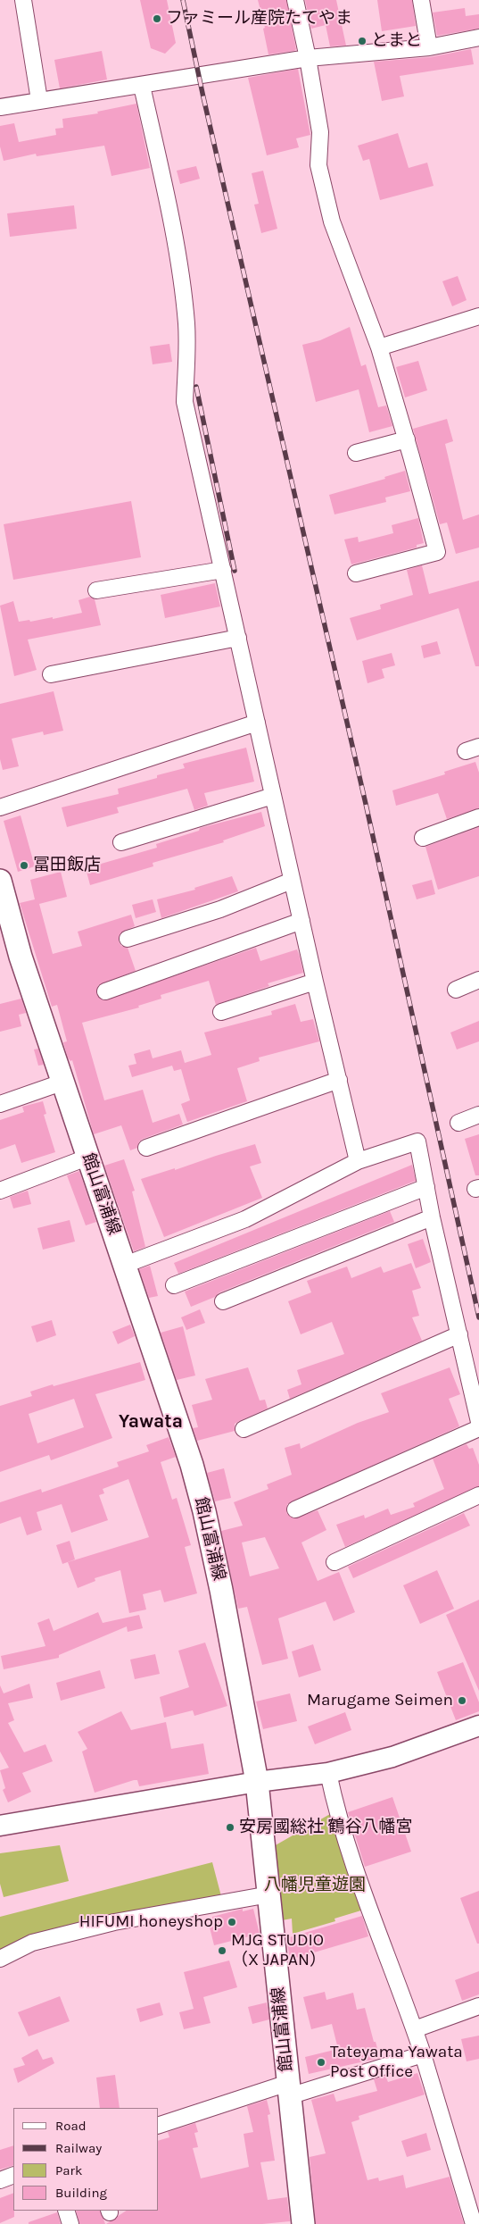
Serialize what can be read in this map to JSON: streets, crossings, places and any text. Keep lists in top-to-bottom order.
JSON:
{
  "streets": {
    "main road": ["館山富浦線"]
  },
  "districts": ["Yawata"],
  "parks": ["八幡児童遊園"],
  "places": [
    "ファミール産院たてやま",
    "とまと",
    "冨田飯店",
    "Marugame Seimen",
    "安房國総社 鶴谷八幡宮",
    "HIFUMI honeyshop",
    "MJG STUDIO （X JAPAN）",
    "Tateyama Yawata Post Office"
  ],
  "legend": [
    "Road",
    "Railway",
    "Park",
    "Building"
  ]
}
